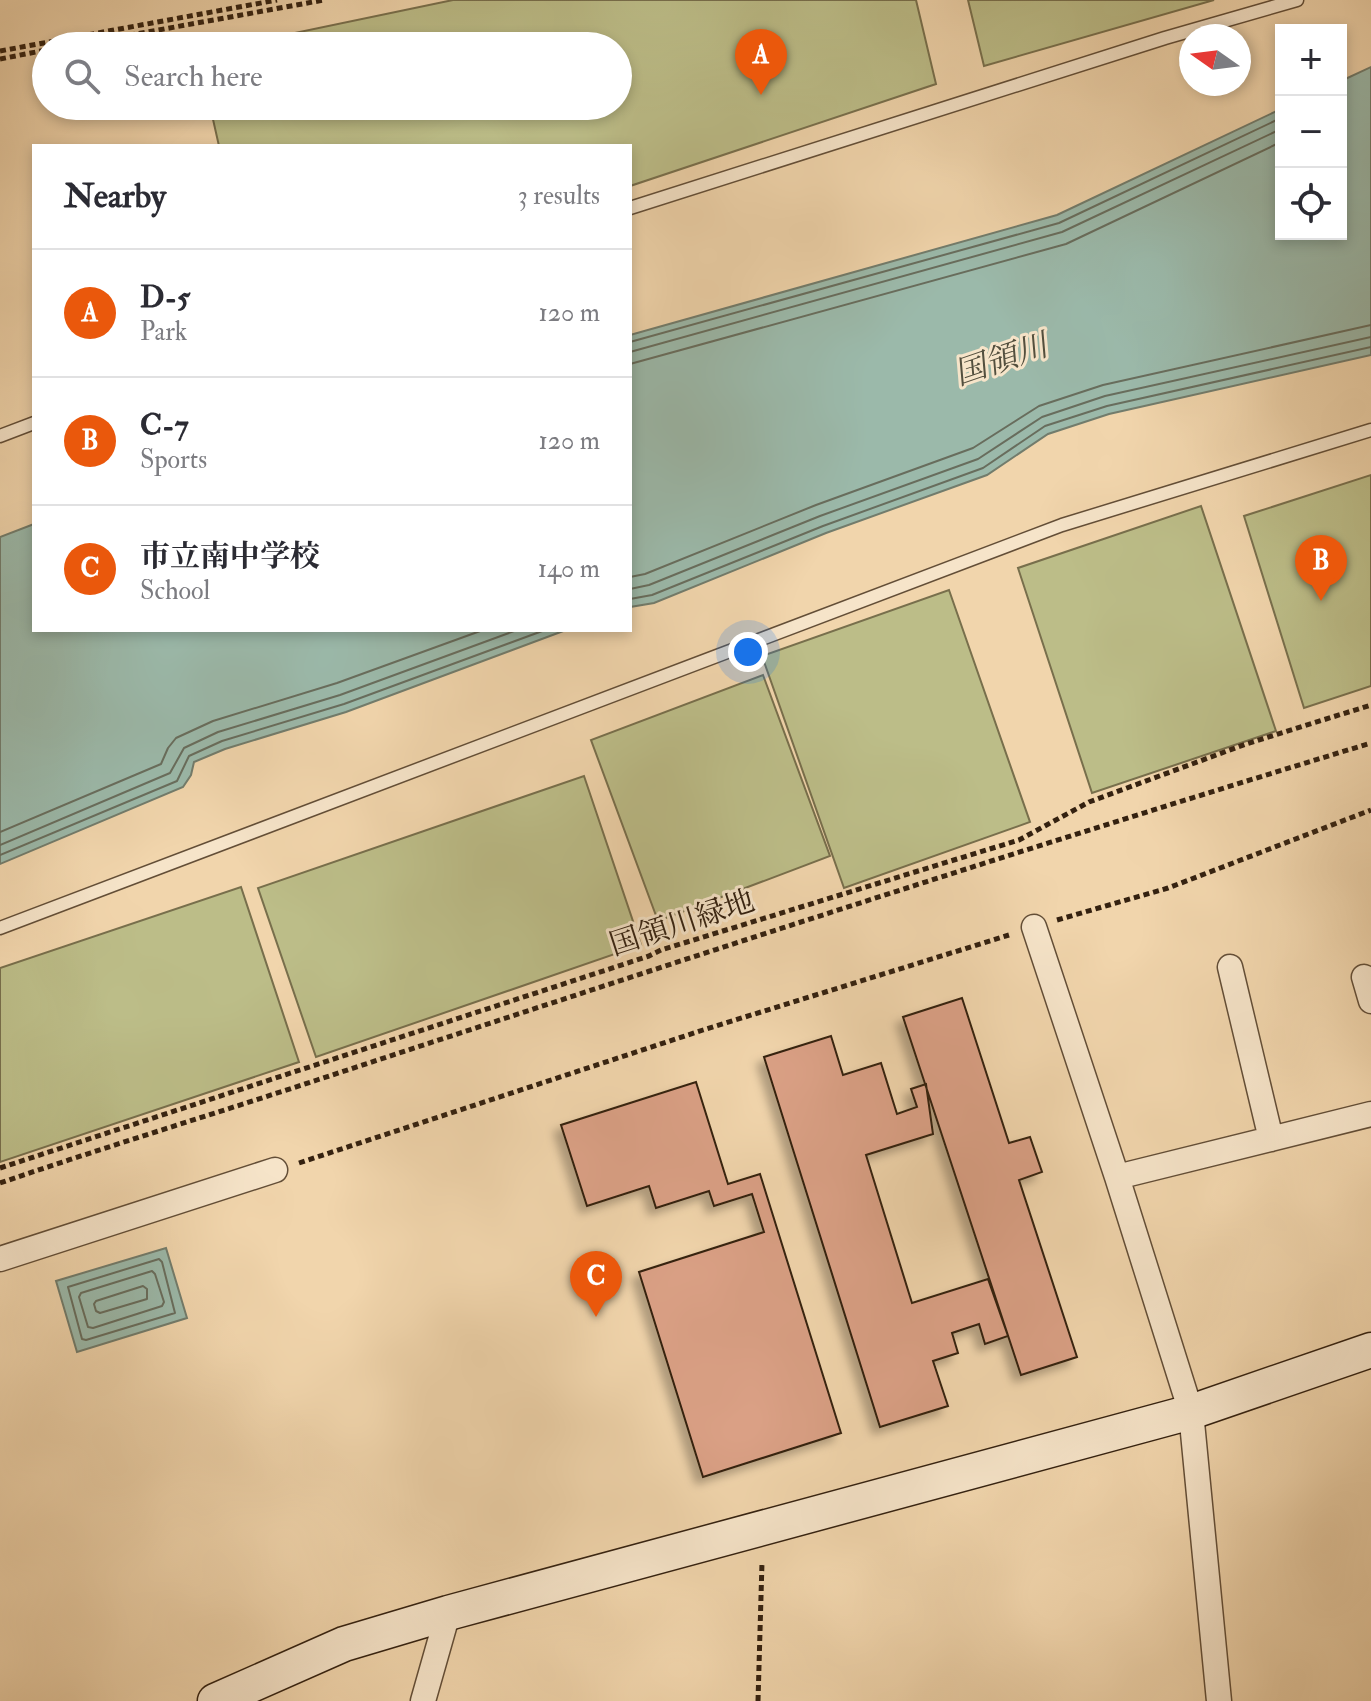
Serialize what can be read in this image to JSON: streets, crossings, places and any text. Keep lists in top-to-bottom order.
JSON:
{
  "streets": {
    "path": ["国領川緑地"]
  },
  "water": ["国領川"],
  "north": "left",
  "page": {
    "map_buttons": ["+", "−"],
    "pins": ["A", "B", "C"],
    "search": "Search here",
    "heading": ["Nearby", "3 results"],
    "list": [
      {
        "mark": "A",
        "name": "D-5",
        "note": "Park",
        "value": "120 m"
      },
      {
        "mark": "B",
        "name": "C-7",
        "note": "Sports",
        "value": "120 m"
      },
      {
        "mark": "C",
        "name": "市立南中学校",
        "note": "School",
        "value": "140 m"
      }
    ]
  }
}
